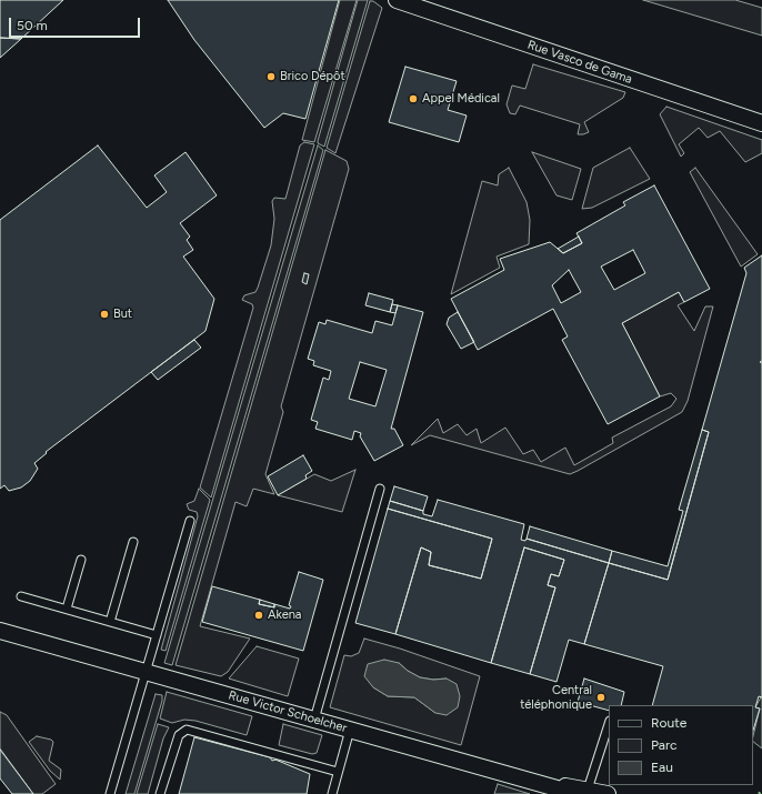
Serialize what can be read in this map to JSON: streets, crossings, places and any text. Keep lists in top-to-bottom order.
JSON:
{
  "streets": {
    "street": ["Rue Vasco de Gama", "Rue Victor Schoelcher"]
  },
  "places": [
    "Brico Dépôt",
    "Appel Médical",
    "But",
    "Akena",
    "Central téléphonique"
  ],
  "legend": ["Route", "Parc", "Eau"],
  "scale_bar": "50 m"
}
